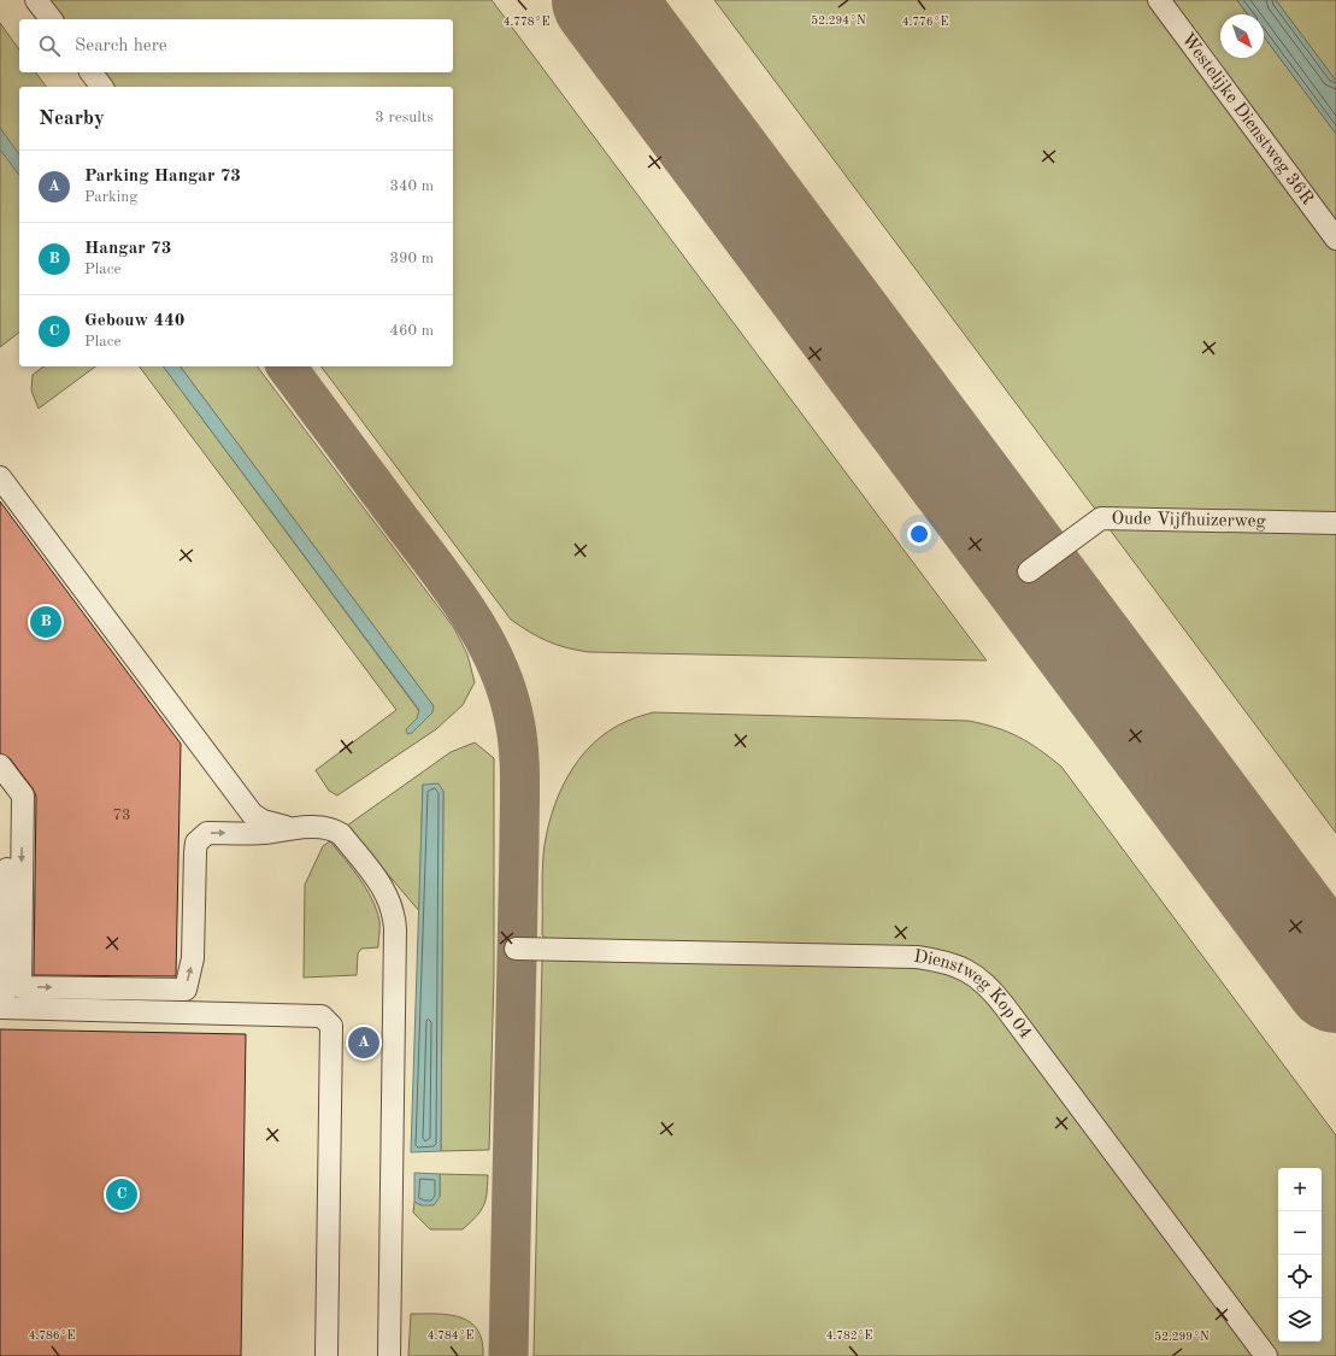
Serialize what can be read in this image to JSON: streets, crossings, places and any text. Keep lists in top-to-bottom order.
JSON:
{
  "streets": {
    "lane": ["Westelijke Dienstweg 36R", "Oude Vijfhuizerweg", "Dienstweg Kop 04"]
  },
  "house_numbers": ["73"],
  "north": "bottom right",
  "page": {
    "search": "Search here",
    "heading": ["Nearby", "3 results"],
    "list": [
      {
        "mark": "A",
        "name": "Parking Hangar 73",
        "note": "Parking",
        "value": "340 m"
      },
      {
        "mark": "B",
        "name": "Hangar 73",
        "note": "Place",
        "value": "390 m"
      },
      {
        "mark": "C",
        "name": "Gebouw 440",
        "note": "Place",
        "value": "460 m"
      }
    ],
    "pins": ["B", "A", "C"],
    "map_buttons": ["+", "−"]
  },
  "coordinates": [
    "52.294°N",
    "4.778°E",
    "4.776°E",
    "4.786°E",
    "4.784°E",
    "4.782°E",
    "52.299°N"
  ]
}
